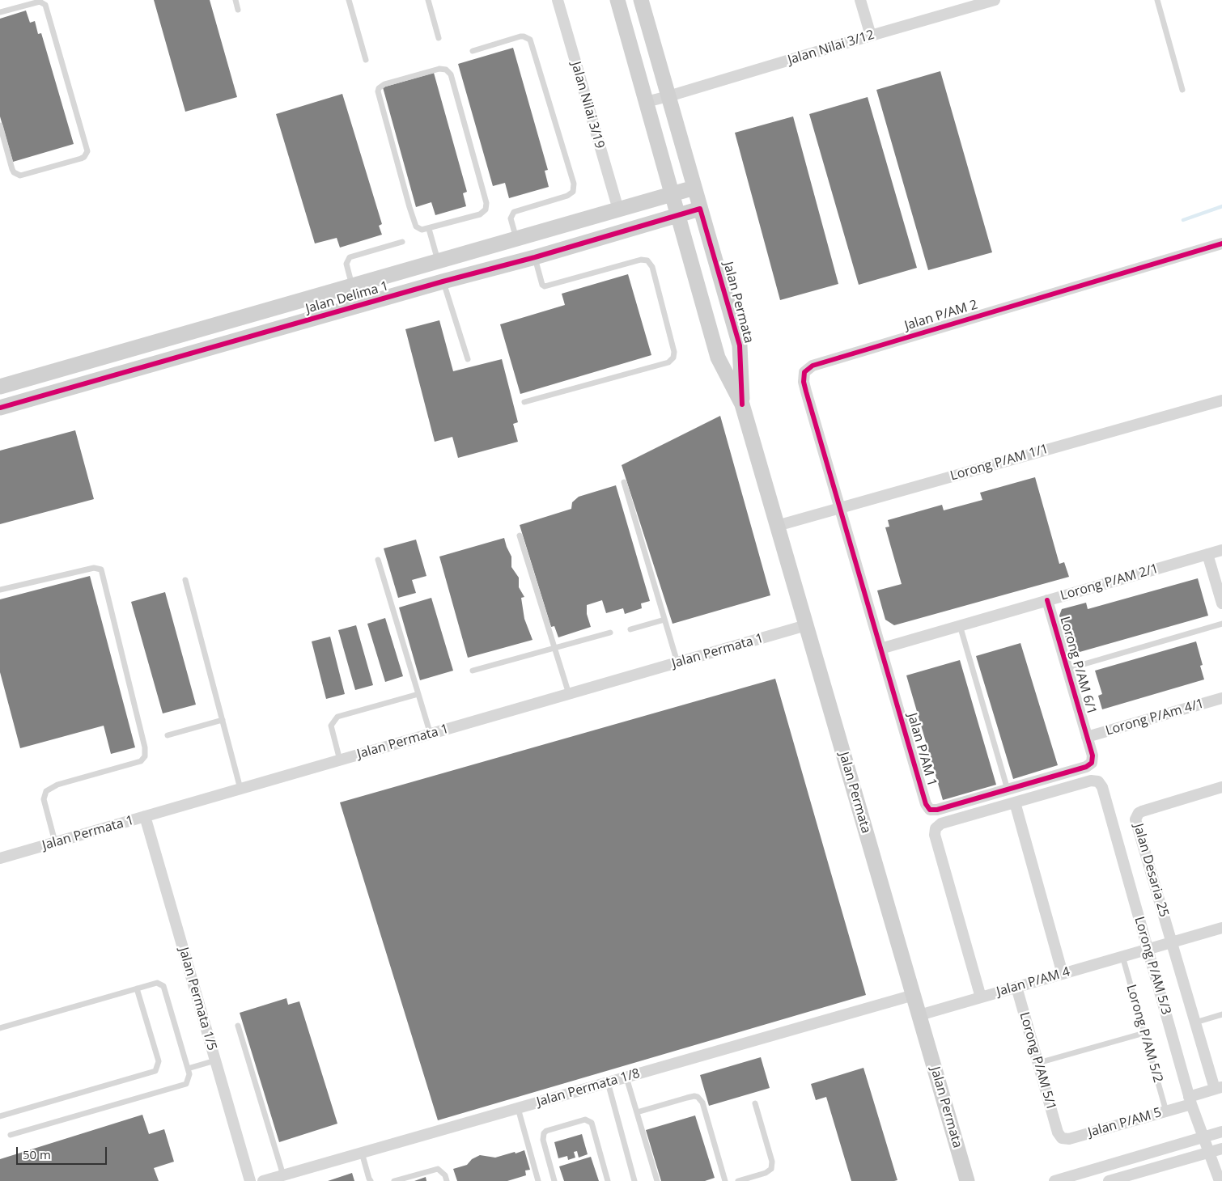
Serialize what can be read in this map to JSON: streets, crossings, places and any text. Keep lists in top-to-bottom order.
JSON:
{
  "streets": {
    "street": [
      "Jalan Nilai 3/12",
      "Jalan Nilai 3/19",
      "Jalan Delima 1",
      "Jalan Permata",
      "Jalan P/AM 2",
      "Lorong P/AM 1/1",
      "Lorong P/AM 2/1",
      "Jalan Permata 1",
      "Lorong P/AM 6/1",
      "Lorong P/Am 4/1",
      "Jalan P/AM 1",
      "Jalan Desaria 25",
      "Lorong P/AM 5/3",
      "Jalan P/AM 4",
      "Jalan Permata 1/5",
      "Lorong P/AM 5/1",
      "Jalan Permata 1/8",
      "Jalan P/AM 5"
    ],
    "lane": ["Lorong P/AM 5/2"]
  },
  "crossings": [
    ["Jalan Nilai 3/12", "Jalan Permata"],
    ["Jalan Nilai 3/19", "Jalan Delima 1"],
    ["Jalan Delima 1", "Jalan Permata"],
    ["Jalan Permata", "Lorong P/AM 1/1"],
    ["Jalan Permata", "Jalan Permata 1"],
    ["Jalan Permata", "Jalan P/AM 4"],
    ["Jalan Permata", "Jalan Permata 1/8"],
    ["Jalan P/AM 2", "Lorong P/AM 1/1"],
    ["Jalan P/AM 2", "Jalan P/AM 1"],
    ["Lorong P/AM 1/1", "Jalan P/AM 1"],
    ["Lorong P/AM 2/1", "Lorong P/AM 6/1"],
    ["Lorong P/AM 2/1", "Jalan P/AM 1"],
    ["Jalan Permata 1", "Jalan Permata 1/5"],
    ["Lorong P/AM 6/1", "Lorong P/Am 4/1"],
    ["Lorong P/AM 6/1", "Jalan P/AM 1"],
    ["Lorong P/Am 4/1", "Jalan P/AM 1"],
    ["Jalan Desaria 25", "Jalan P/AM 4"],
    ["Lorong P/AM 5/3", "Jalan P/AM 4"],
    ["Lorong P/AM 5/3", "Jalan P/AM 5"],
    ["Jalan P/AM 4", "Lorong P/AM 5/2"],
    ["Jalan P/AM 4", "Lorong P/AM 5/1"],
    ["Lorong P/AM 5/2", "Jalan P/AM 5"],
    ["Lorong P/AM 5/1", "Jalan P/AM 5"]
  ],
  "scale_bar": "50 m"
}
